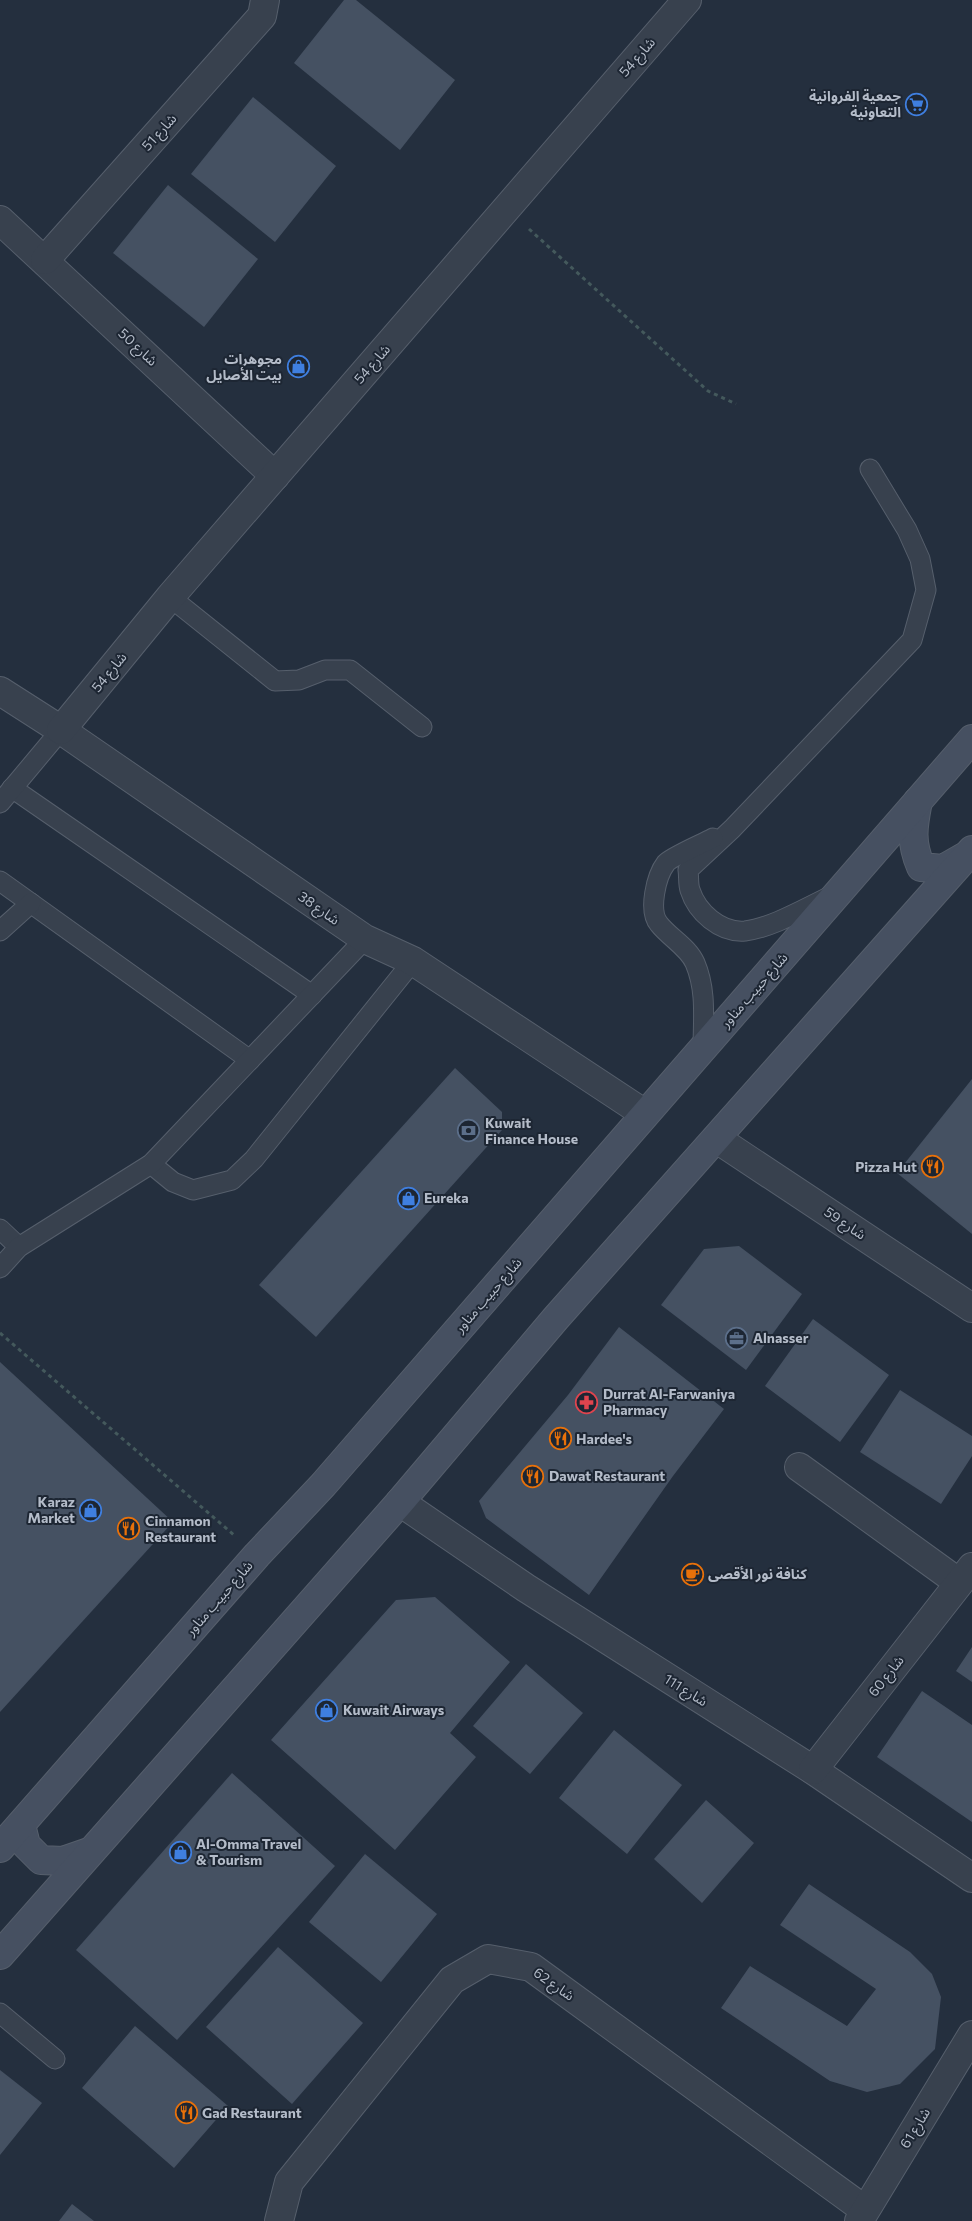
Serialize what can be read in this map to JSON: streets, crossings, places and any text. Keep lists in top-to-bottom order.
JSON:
{
  "streets": {
    "street": [
      "شارع 54",
      "شارع 51",
      "شارع 50",
      "شارع 38",
      "شارع حبيب مناور",
      "شارع 59",
      "شارع 60",
      "شارع 111",
      "شارع 62",
      "شارع 61"
    ]
  },
  "crossings": [
    ["شارع 54", "شارع 50"],
    ["شارع 54", "شارع 38"],
    ["شارع 51", "شارع 50"],
    ["شارع 38", "شارع حبيب مناور"],
    ["شارع 60", "شارع 111"],
    ["شارع 62", "شارع 61"]
  ],
  "places": {
    "supermarket": ["جمعية الفروانية التعاونية"],
    "shop": [
      "مجوهرات بيت الأصايل",
      "Eureka",
      "Karaz Market",
      "Kuwait Airways",
      "Al-Omma Travel & Tourism"
    ],
    "bank": ["Kuwait Finance House"],
    "restaurant": [
      "Pizza Hut",
      "Hardee's",
      "Dawat Restaurant",
      "Cinnamon Restaurant",
      "Gad Restaurant"
    ],
    "office": ["Alnasser"],
    "pharmacy": ["Durrat Al-Farwaniya Pharmacy"],
    "cafe": ["كنافة نور الأقصى"]
  }
}
